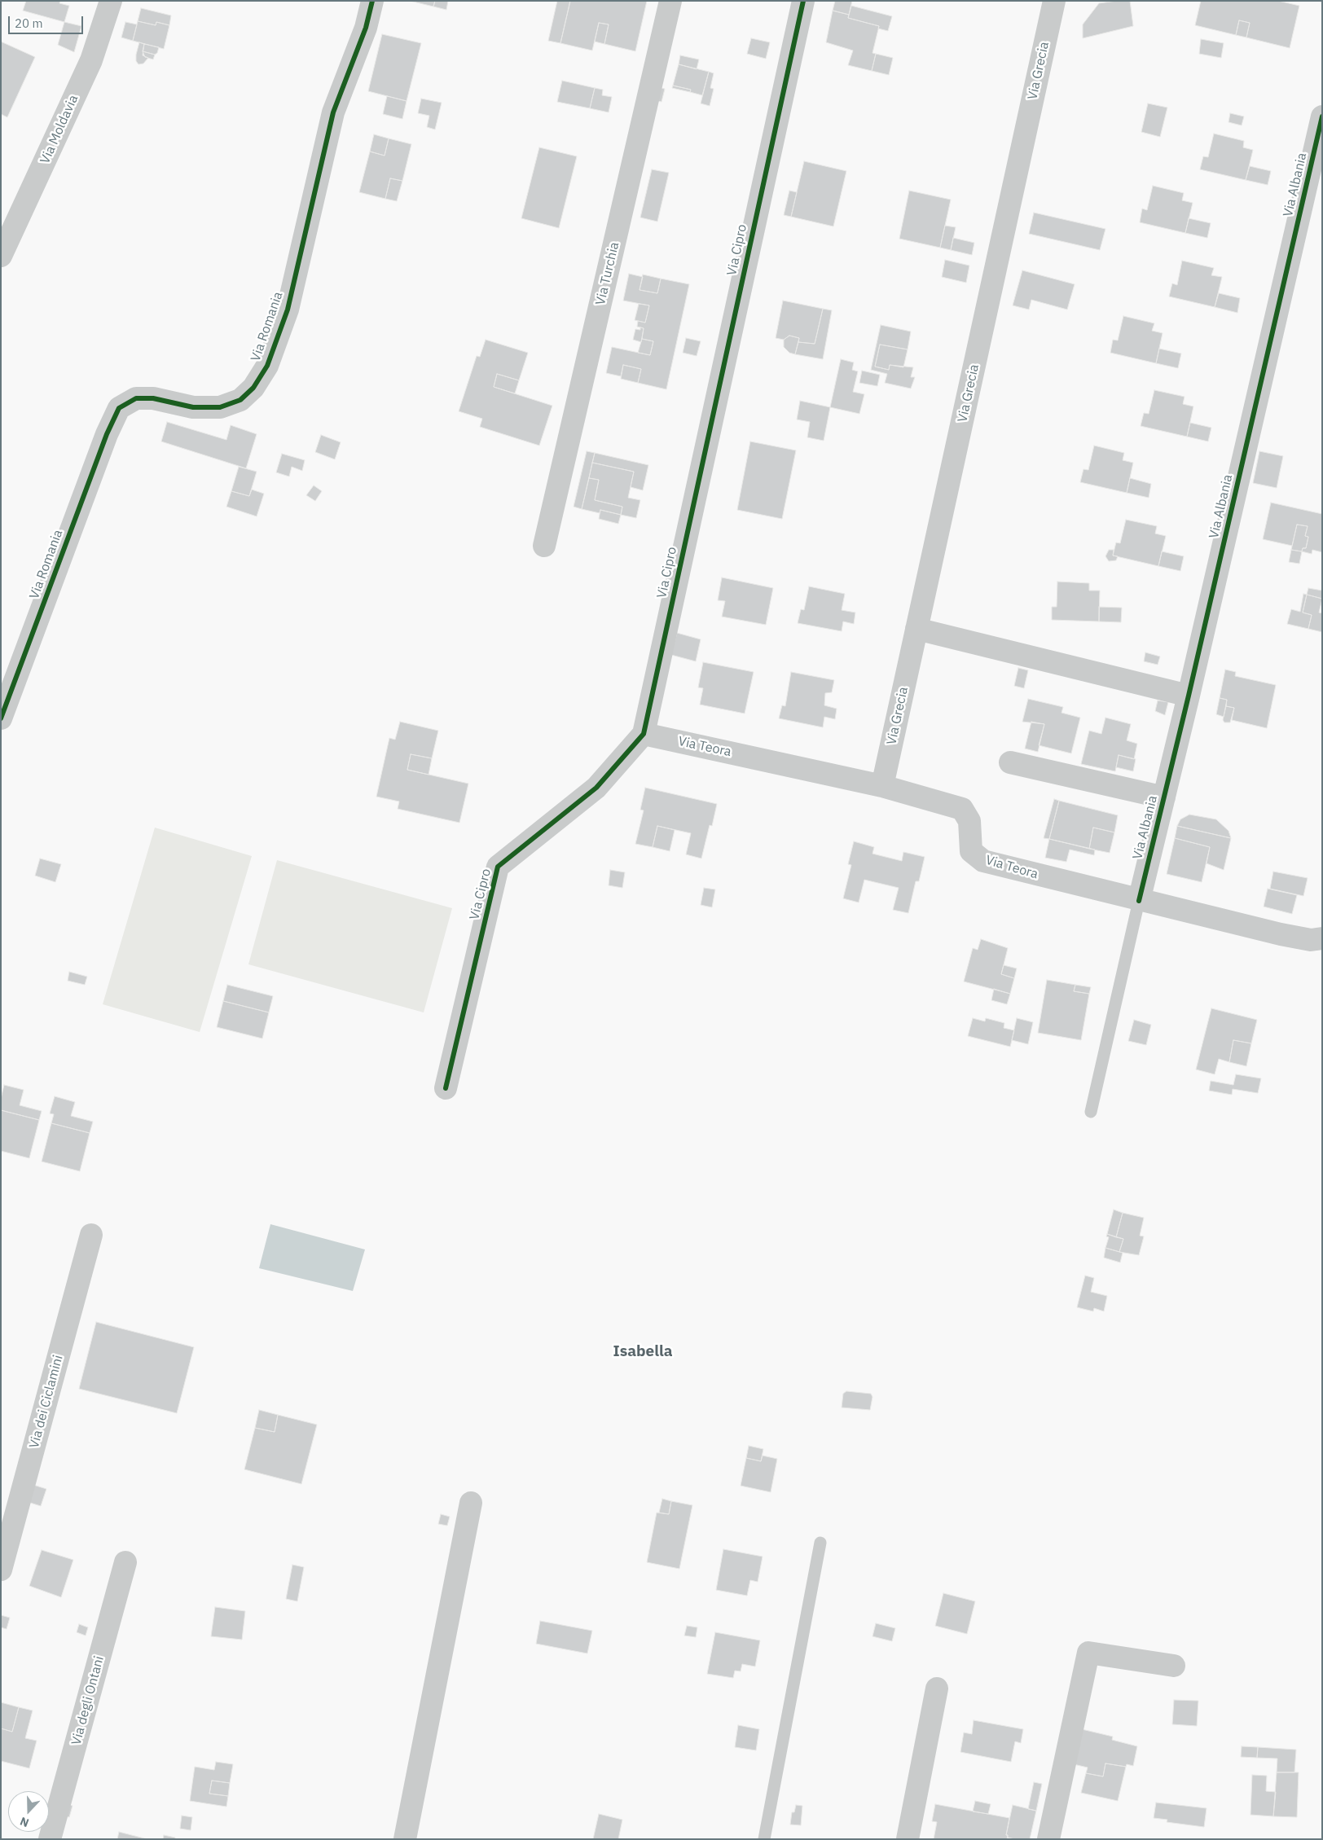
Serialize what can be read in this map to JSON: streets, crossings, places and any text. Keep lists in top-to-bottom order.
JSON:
{
  "streets": {
    "street": [
      "Via Grecia",
      "Via Moldavia",
      "Via Albania",
      "Via Cipro",
      "Via Turchia",
      "Via Romania",
      "Via Teora",
      "Via dei Ciclamini",
      "Via degli Ontani"
    ]
  },
  "crossings": [
    ["Via Grecia", "Via Teora"],
    ["Via Albania", "Via Teora"],
    ["Via Cipro", "Via Teora"]
  ],
  "districts": ["Isabella"],
  "scale_bar": "20 m",
  "north": "bottom"
}
